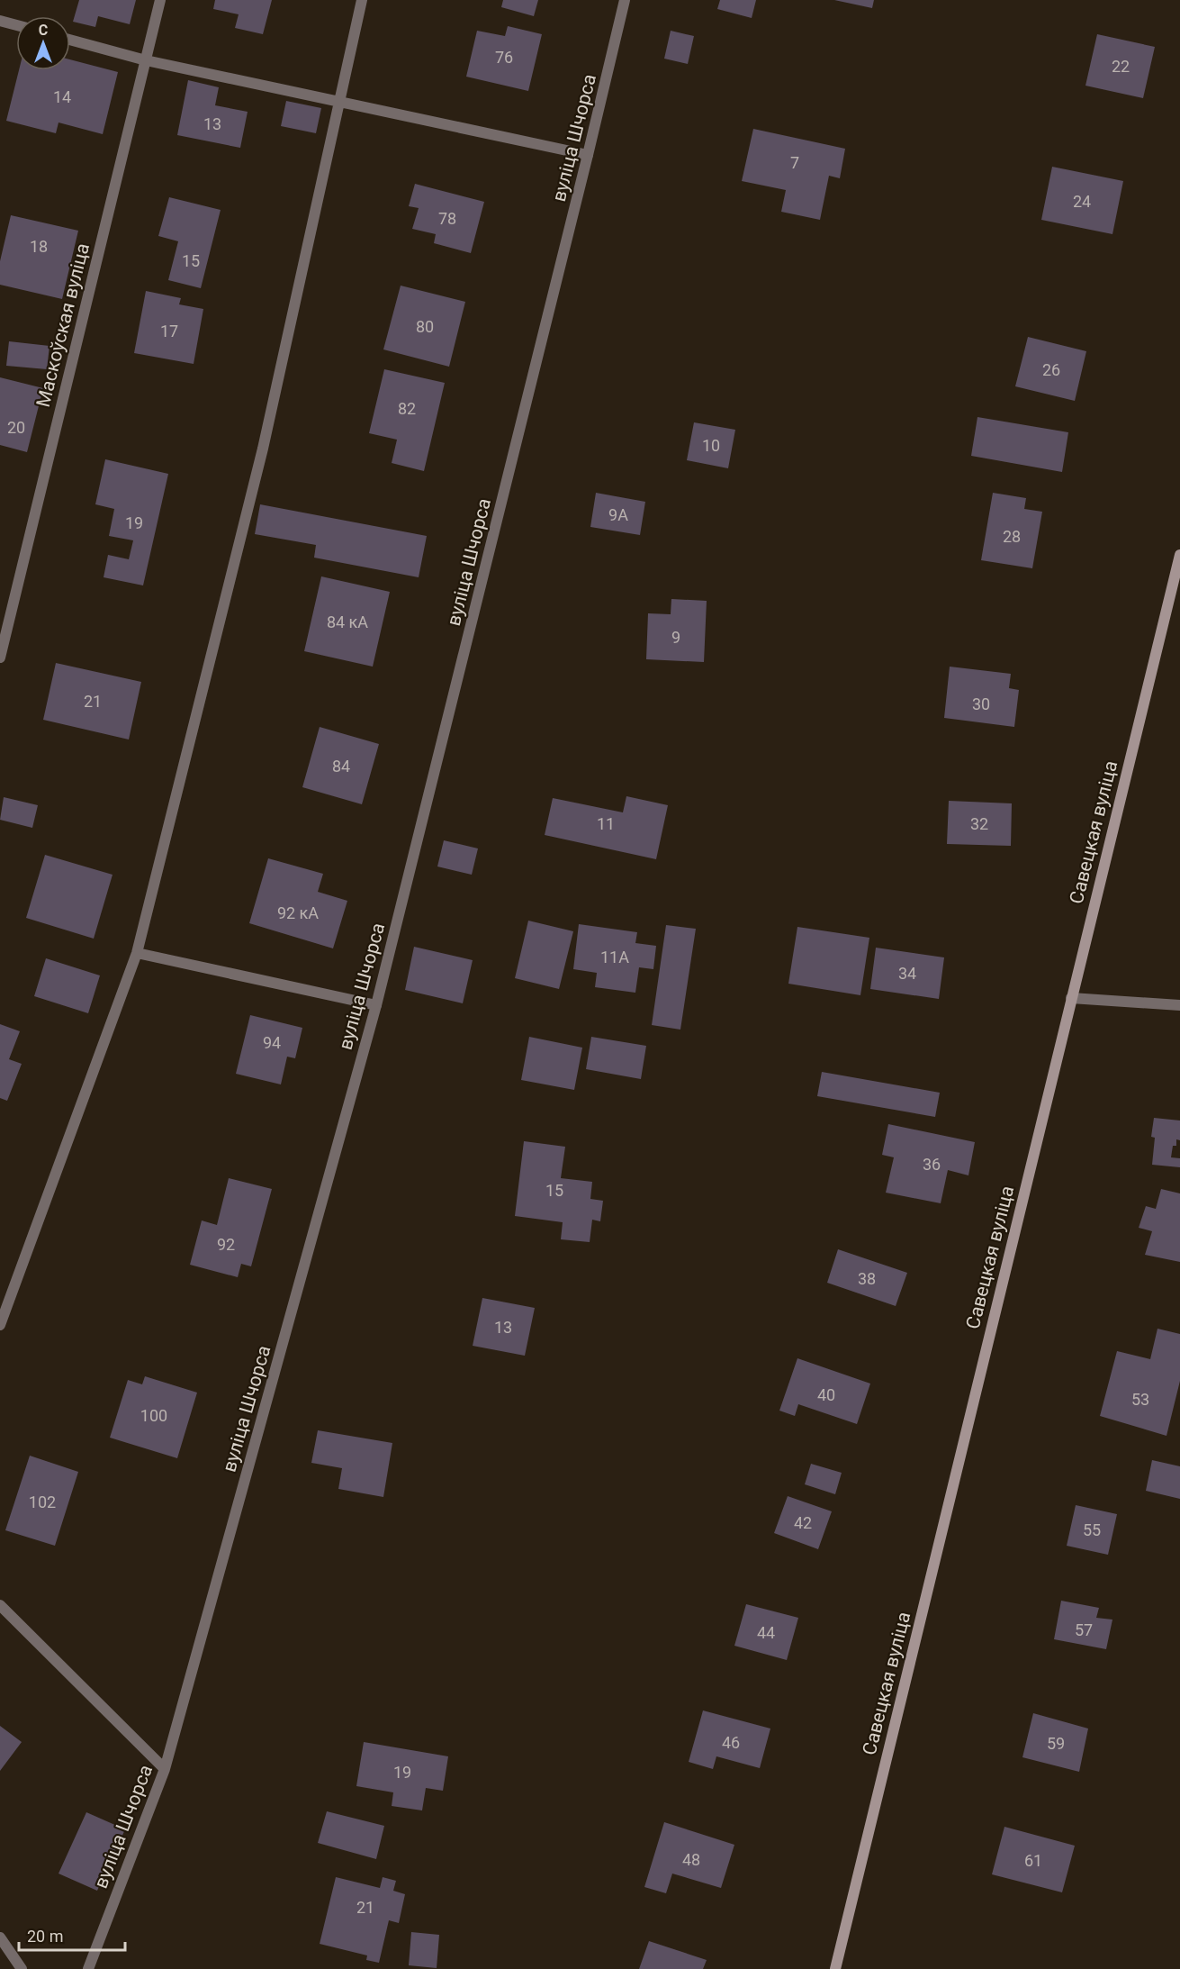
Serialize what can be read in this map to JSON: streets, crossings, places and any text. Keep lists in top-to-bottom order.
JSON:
{
  "streets": {
    "main road": ["Савецкая вуліца"],
    "street": ["вуліца Шчорса", "Маскоўская вуліца"]
  },
  "house_numbers": [
    "76",
    "22",
    "14",
    "13",
    "7",
    "24",
    "78",
    "18",
    "15",
    "80",
    "17",
    "26",
    "82",
    "20",
    "10",
    "9А",
    "19",
    "28",
    "84 кА",
    "9",
    "21",
    "30",
    "84",
    "11",
    "32",
    "92 кА",
    "11А",
    "34",
    "94",
    "36",
    "15",
    "92",
    "38",
    "13",
    "40",
    "53",
    "100",
    "102",
    "42",
    "55",
    "57",
    "44",
    "46",
    "59",
    "19",
    "48",
    "61",
    "21"
  ],
  "scale_bar": "20 m",
  "north": "top"
}
